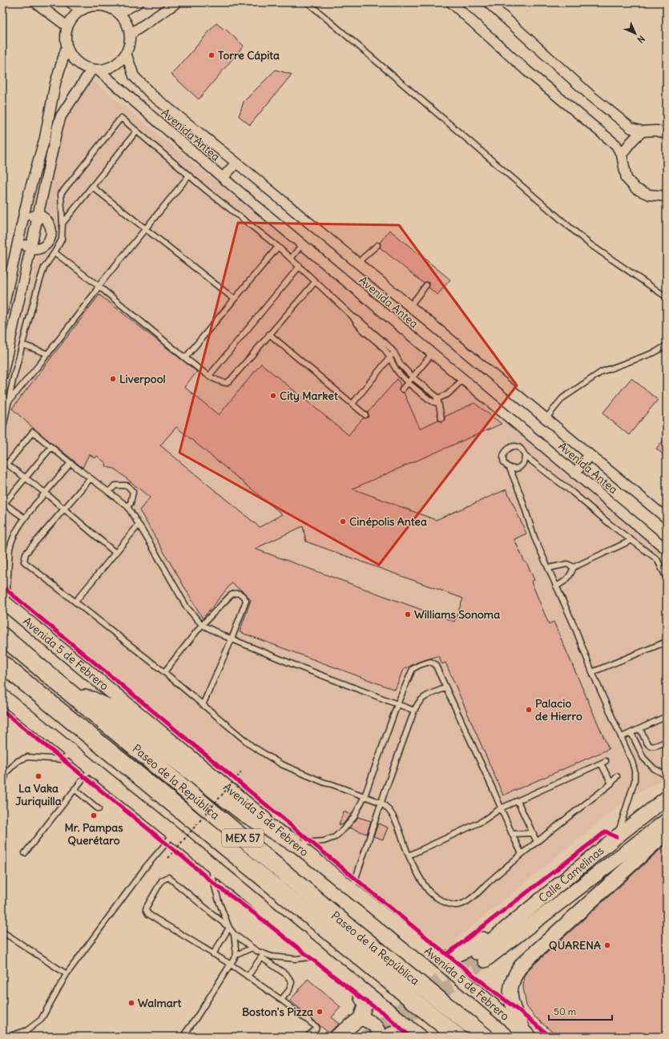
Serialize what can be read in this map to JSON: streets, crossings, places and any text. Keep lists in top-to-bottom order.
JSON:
{
  "streets": {
    "highway": ["Paseo de la República", "MEX 57"],
    "main road": ["Avenida 5 de Febrero", "Calle Camelinas"],
    "street": ["Avenida Antea"]
  },
  "places": [
    "Torre Cápita",
    "Liverpool",
    "City Market",
    "Cinépolis Antea",
    "Williams Sonoma",
    "Palacio de Hierro",
    "La Vaka Juriquilla",
    "Mr. Pampas Querétaro",
    "QUARENA",
    "Walmart",
    "Boston's Pizza"
  ],
  "scale_bar": "50 m",
  "north": "bottom right"
}
